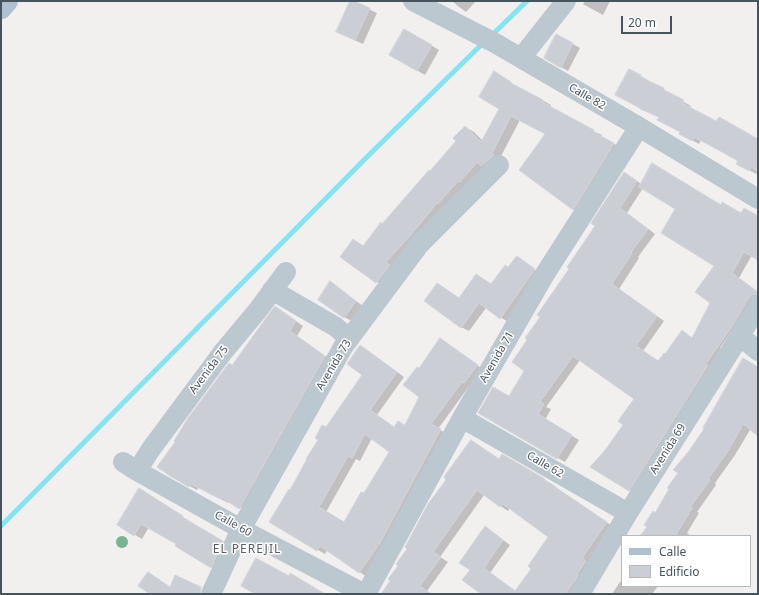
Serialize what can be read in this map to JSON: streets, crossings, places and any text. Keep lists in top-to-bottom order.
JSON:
{
  "streets": {
    "street": [
      "Calle 82",
      "Avenida 71",
      "Avenida 73",
      "Avenida 75",
      "Avenida 69",
      "Calle 62",
      "Calle 60"
    ]
  },
  "crossings": [
    ["Calle 82", "Avenida 71"],
    ["Avenida 71", "Calle 62"],
    ["Avenida 71", "Calle 60"],
    ["Avenida 73", "Calle 60"],
    ["Avenida 75", "Calle 60"],
    ["Avenida 69", "Calle 62"]
  ],
  "districts": ["EL PEREJIL"],
  "legend": ["Calle", "Edificio"],
  "scale_bar": "20 m"
}
